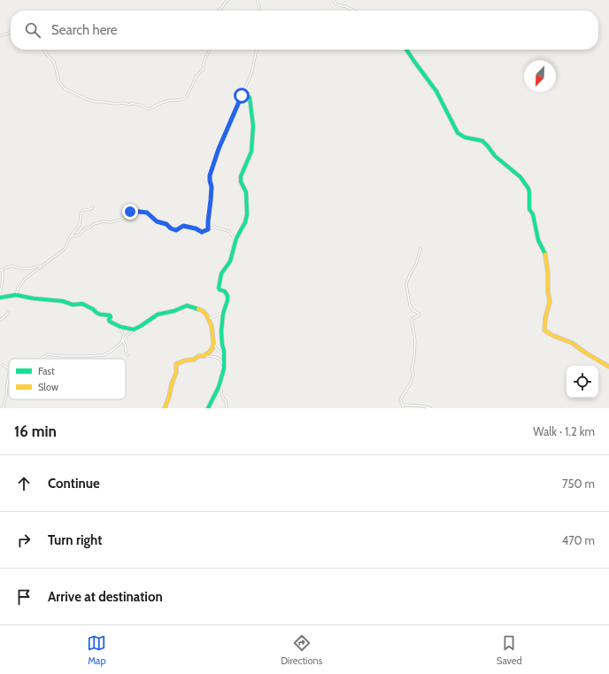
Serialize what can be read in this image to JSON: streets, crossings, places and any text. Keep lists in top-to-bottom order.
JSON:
{
  "legend": ["Fast", "Slow"],
  "north": "bottom left",
  "page": {
    "search": "Search here",
    "heading": ["16 min", "Walk · 1.2 km"],
    "list": [
      ["Continue", "750 m"],
      ["Turn right", "470 m"],
      "Arrive at destination"
    ],
    "nav": ["Map", "Directions", "Saved"]
  }
}
